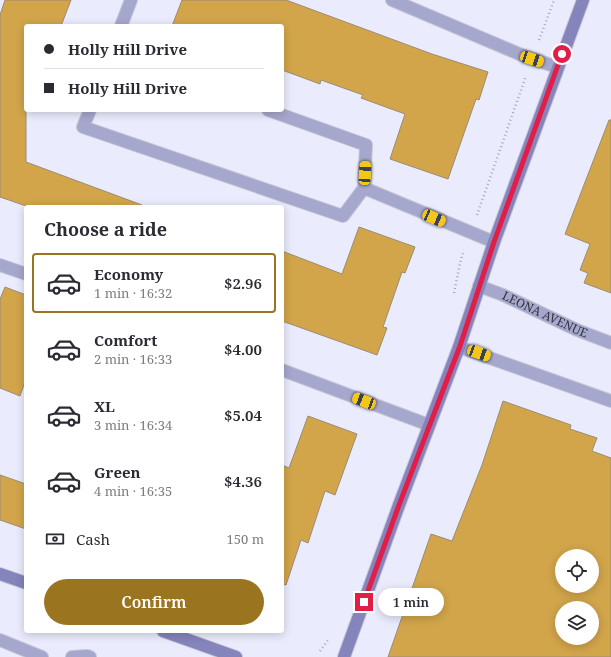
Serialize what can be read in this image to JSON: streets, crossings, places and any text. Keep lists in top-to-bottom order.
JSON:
{
  "streets": {
    "street": ["LEONA AVENUE"]
  },
  "page": {
    "banner": ["Holly Hill Drive", "Holly Hill Drive"],
    "heading": "Choose a ride",
    "list": [
      {
        "name": "Economy",
        "note": "1 min · 16:32",
        "value": "$2.96"
      },
      {
        "name": "Comfort",
        "note": "2 min · 16:33",
        "value": "$4.00"
      },
      {
        "name": "XL",
        "note": "3 min · 16:34",
        "value": "$5.04"
      },
      {
        "name": "Green",
        "note": "4 min · 16:35",
        "value": "$4.36"
      }
    ],
    "pay": ["Cash", "150 m"],
    "buttons": "Confirm",
    "bubble": "1 min"
  }
}
